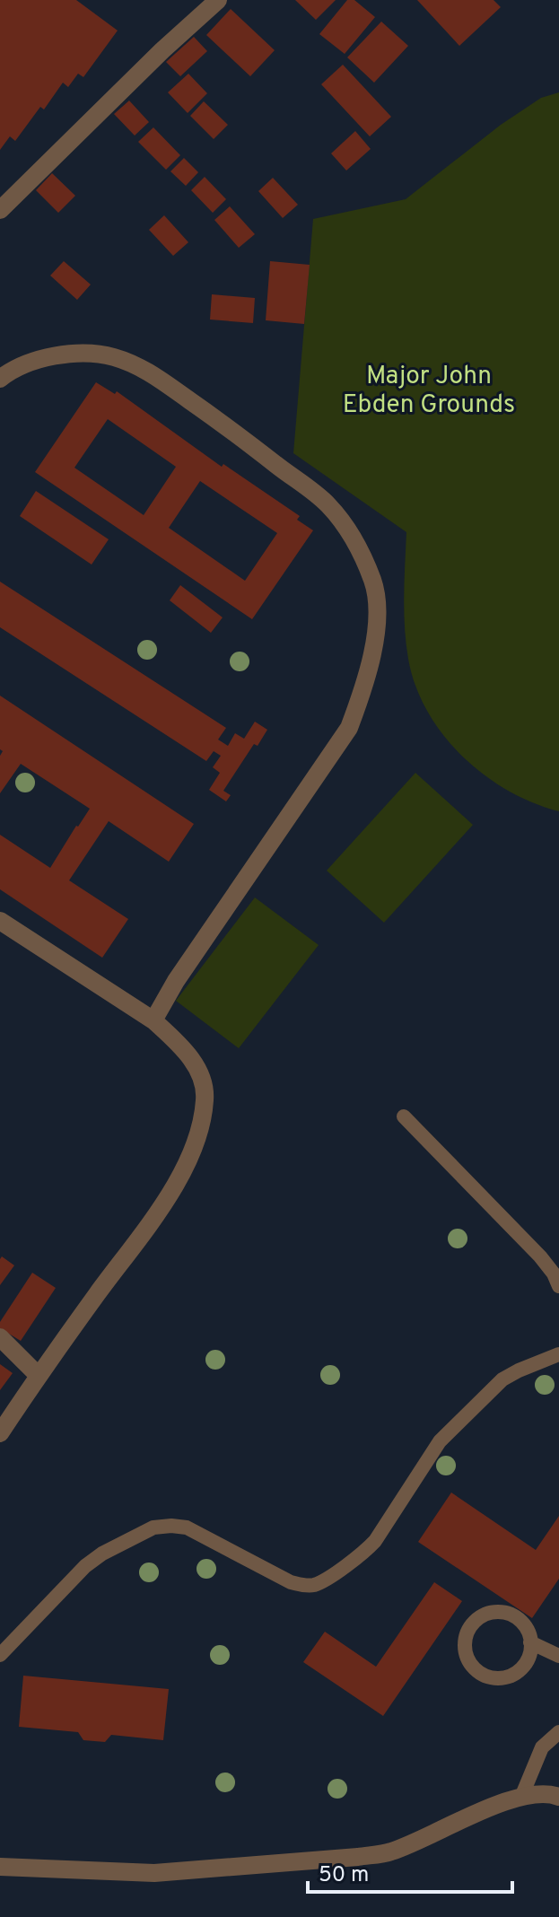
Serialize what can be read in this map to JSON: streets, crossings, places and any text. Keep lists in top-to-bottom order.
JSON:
{
  "parks": ["Major John Ebden Grounds"],
  "scale_bar": "50 m"
}
